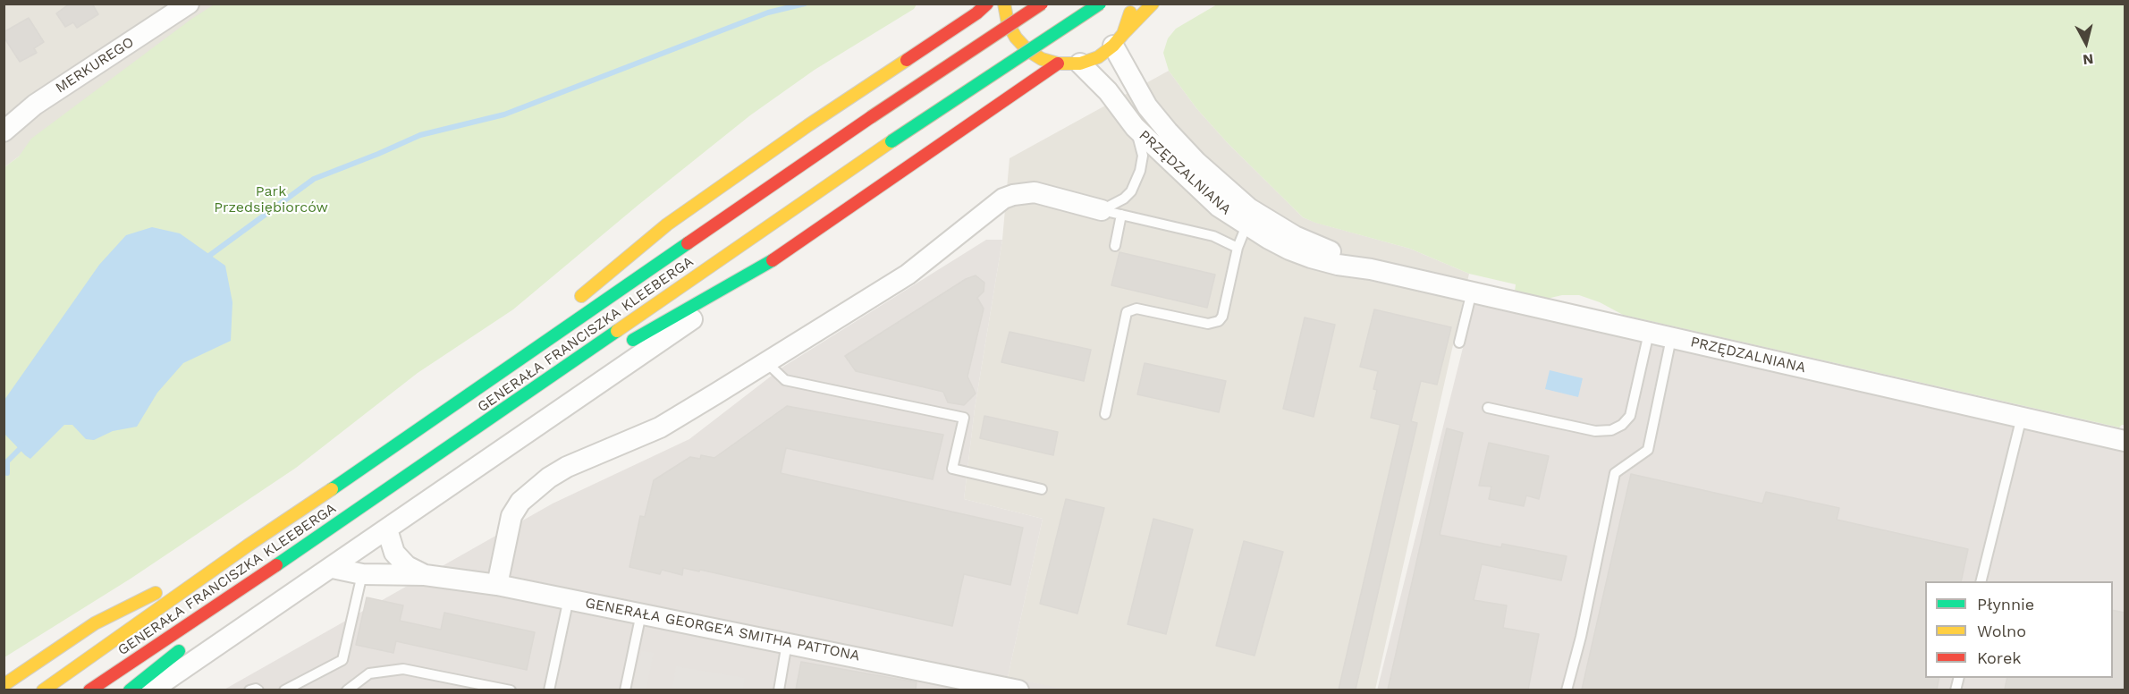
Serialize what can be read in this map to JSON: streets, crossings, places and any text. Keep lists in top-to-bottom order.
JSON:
{
  "streets": {
    "main road": ["GENERAŁA FRANCISZKA KLEEBERGA"],
    "street": ["MERKUREGO", "PRZĘDZALNIANA", "GENERAŁA GEORGE'A SMITHA PATTONA"]
  },
  "parks": ["Park Przedsiębiorców"],
  "legend": ["Płynnie", "Wolno", "Korek"],
  "north": "bottom"
}
